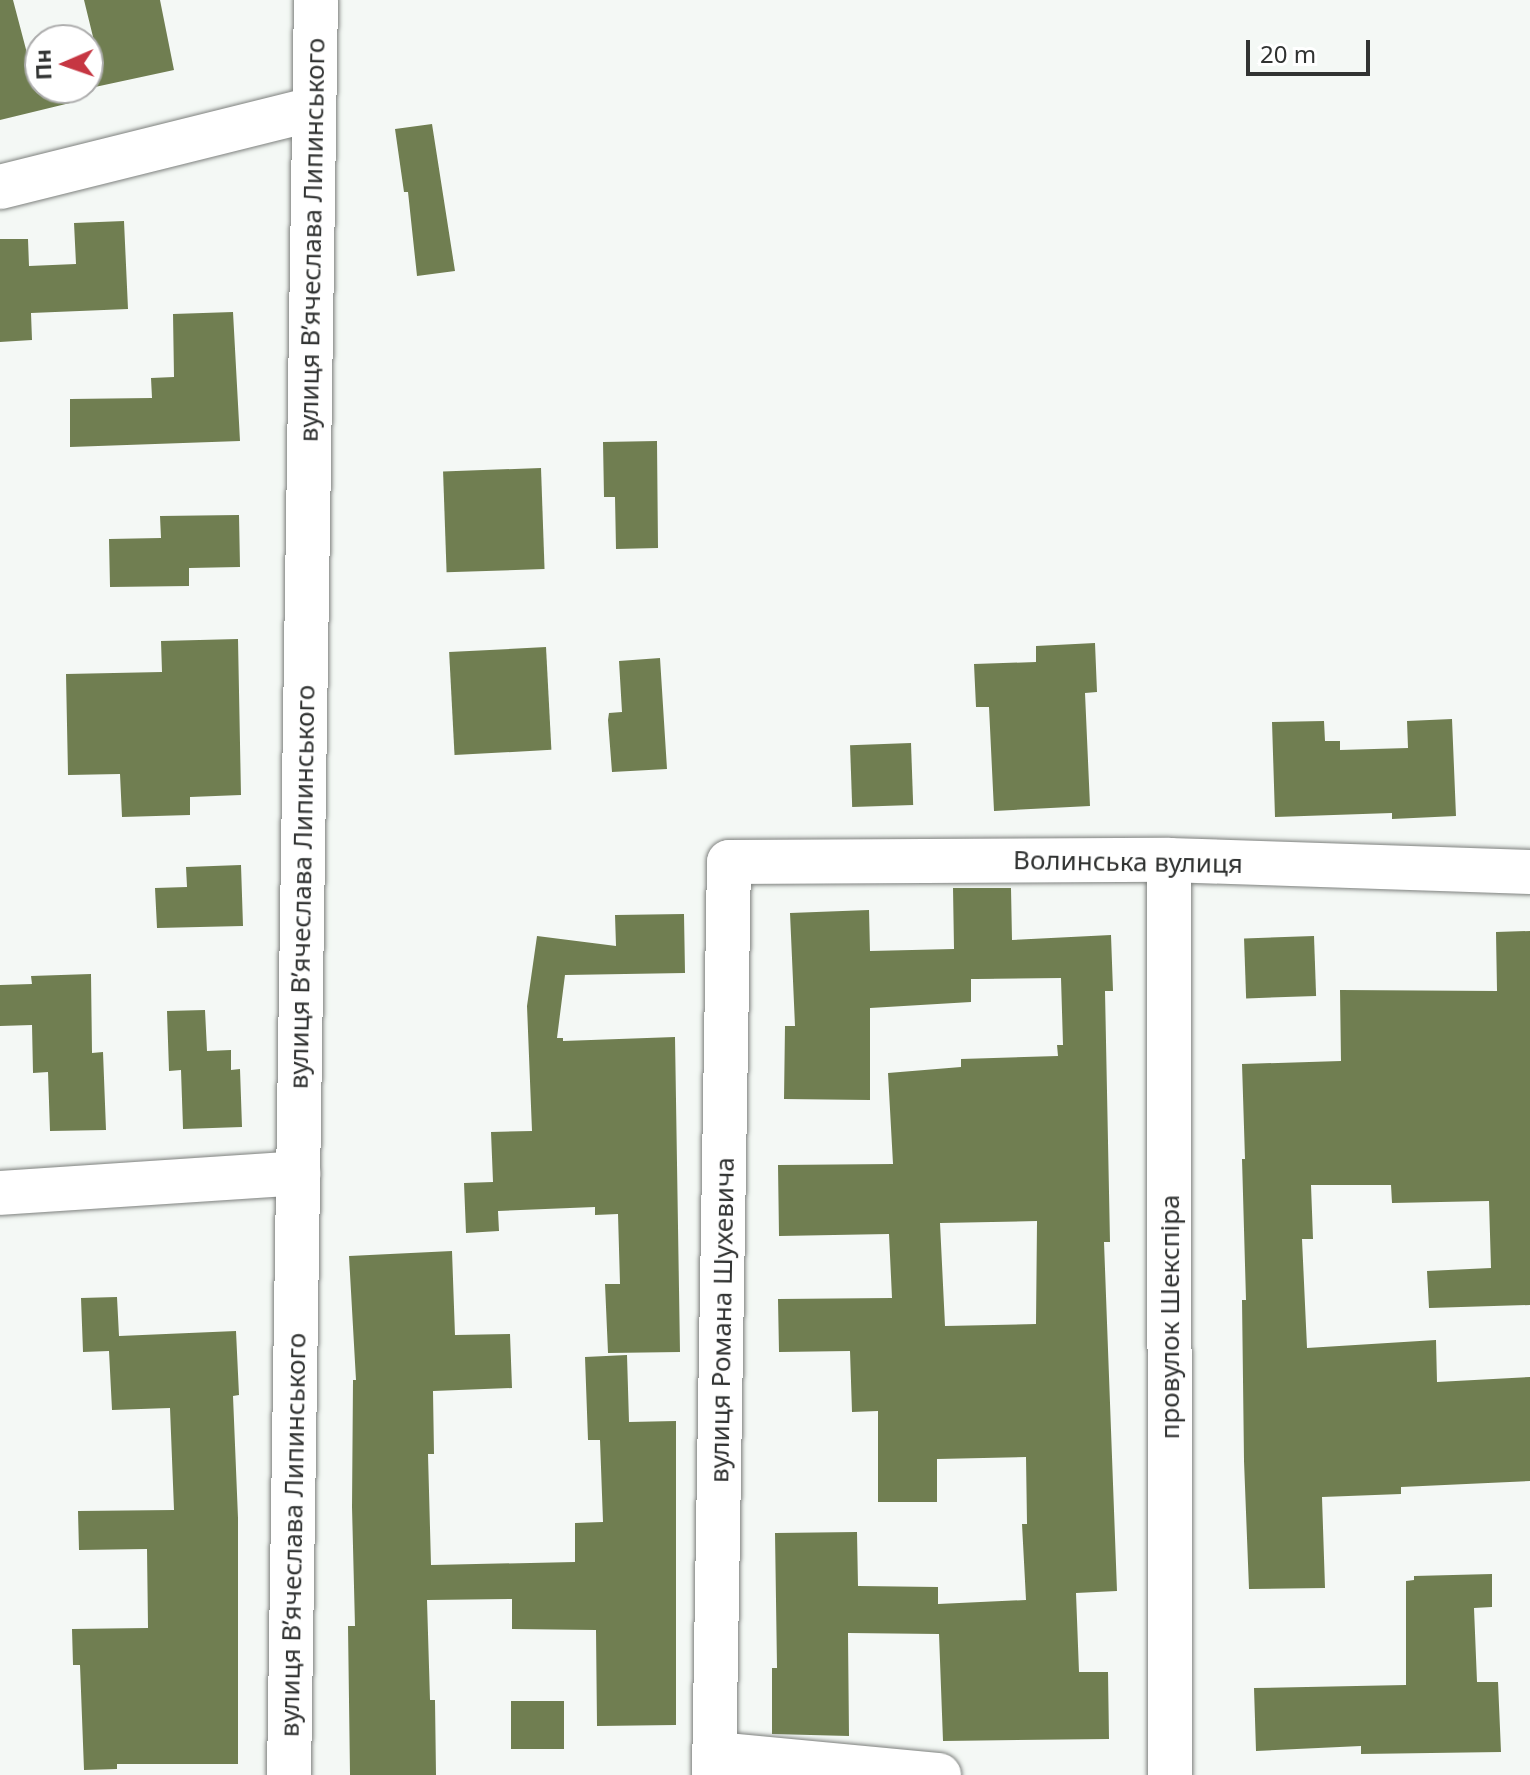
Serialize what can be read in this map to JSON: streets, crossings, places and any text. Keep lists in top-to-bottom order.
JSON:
{
  "streets": {
    "street": [
      "вулиця Вʼячеслава Липинського",
      "Волинська вулиця",
      "провулок Шекспіра",
      "вулиця Романа Шухевича"
    ]
  },
  "crossings": [
    ["Волинська вулиця", "провулок Шекспіра"],
    ["Волинська вулиця", "вулиця Романа Шухевича"]
  ],
  "scale_bar": "20 m",
  "north": "left"
}
